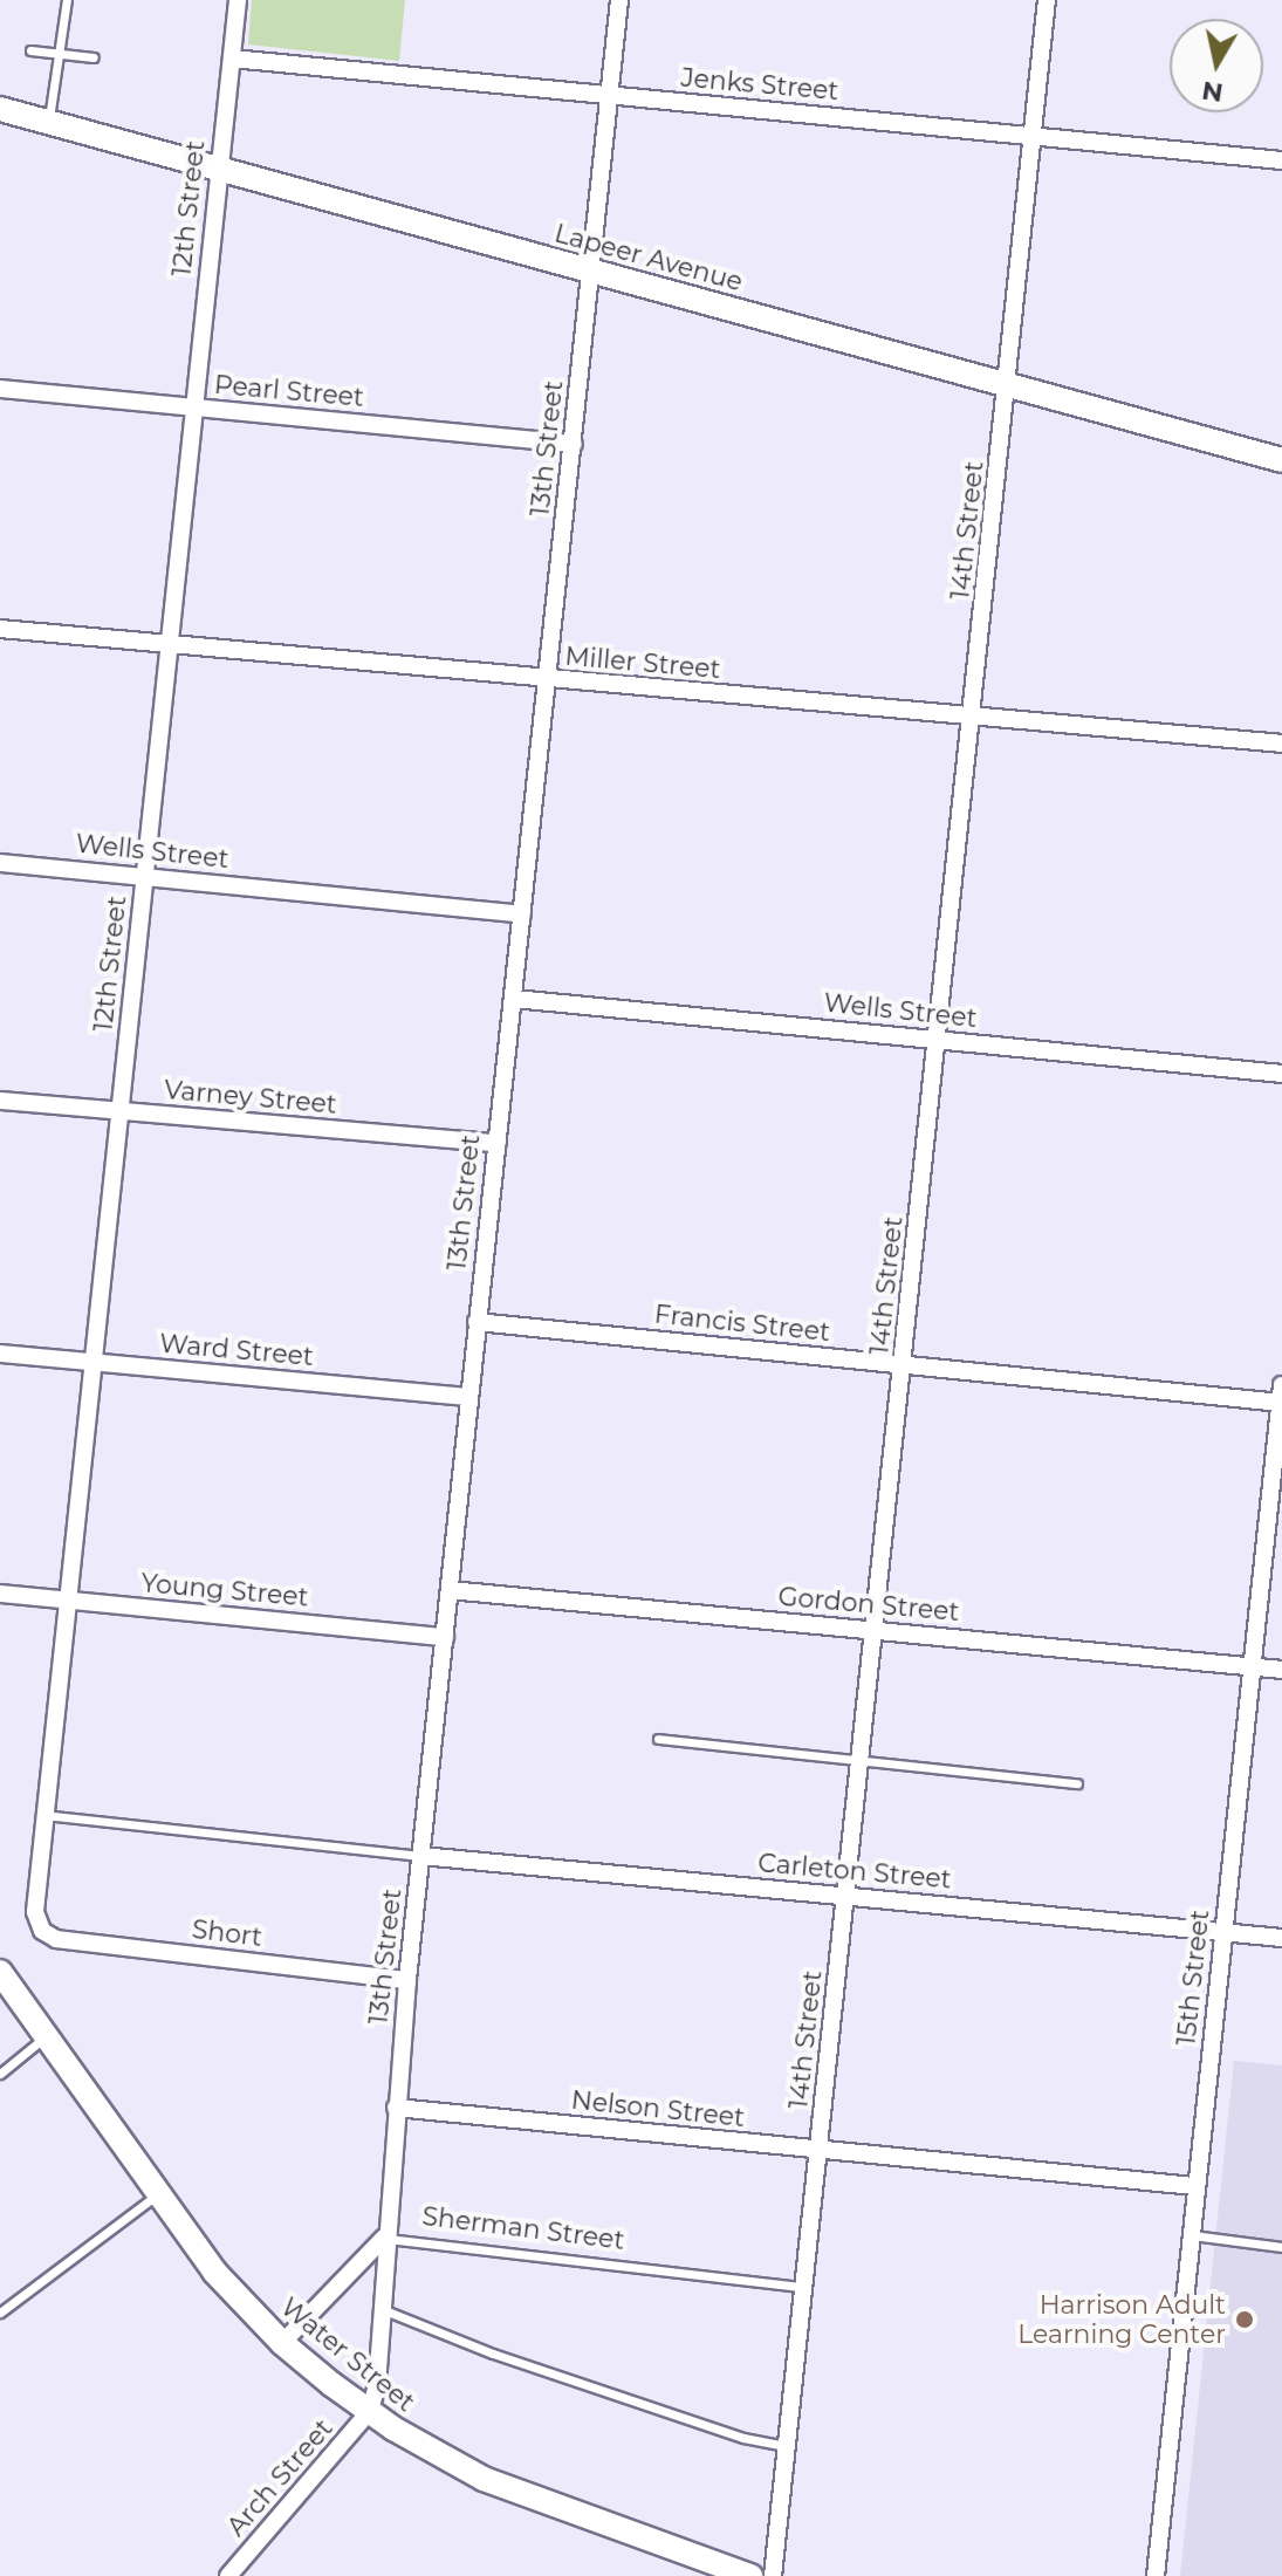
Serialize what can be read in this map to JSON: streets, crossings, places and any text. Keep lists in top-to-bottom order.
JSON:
{
  "streets": {
    "main road": ["Lapeer Avenue", "Water Street"],
    "street": [
      "Jenks Street",
      "12th Street",
      "Pearl Street",
      "13th Street",
      "14th Street",
      "Miller Street",
      "Wells Street",
      "Varney Street",
      "Francis Street",
      "Ward Street",
      "Young Street",
      "Gordon Street",
      "Carleton Street",
      "Short",
      "15th Street",
      "Nelson Street",
      "Sherman Street",
      "Arch Street"
    ]
  },
  "crossings": [
    ["Jenks Street", "12th Street"],
    ["Jenks Street", "13th Street"],
    ["Jenks Street", "14th Street"],
    ["12th Street", "Lapeer Avenue"],
    ["12th Street", "Pearl Street"],
    ["12th Street", "Miller Street"],
    ["12th Street", "Wells Street"],
    ["12th Street", "Varney Street"],
    ["12th Street", "Ward Street"],
    ["12th Street", "Young Street"],
    ["12th Street", "Short"],
    ["Lapeer Avenue", "13th Street"],
    ["Lapeer Avenue", "14th Street"],
    ["Pearl Street", "13th Street"],
    ["13th Street", "Miller Street"],
    ["13th Street", "Wells Street"],
    ["13th Street", "Varney Street"],
    ["13th Street", "Francis Street"],
    ["13th Street", "Ward Street"],
    ["13th Street", "Young Street"],
    ["13th Street", "Gordon Street"],
    ["13th Street", "Carleton Street"],
    ["13th Street", "Short"],
    ["13th Street", "Nelson Street"],
    ["13th Street", "Sherman Street"],
    ["13th Street", "Water Street"],
    ["13th Street", "Arch Street"],
    ["14th Street", "Miller Street"],
    ["14th Street", "Wells Street"],
    ["14th Street", "Francis Street"],
    ["14th Street", "Gordon Street"],
    ["14th Street", "Carleton Street"],
    ["14th Street", "Nelson Street"],
    ["14th Street", "Sherman Street"],
    ["Francis Street", "15th Street"],
    ["Gordon Street", "15th Street"],
    ["Carleton Street", "15th Street"],
    ["15th Street", "Nelson Street"],
    ["Sherman Street", "Water Street"],
    ["Water Street", "Arch Street"]
  ],
  "places": ["Harrison Adult Learning Center"],
  "north": "bottom"
}
